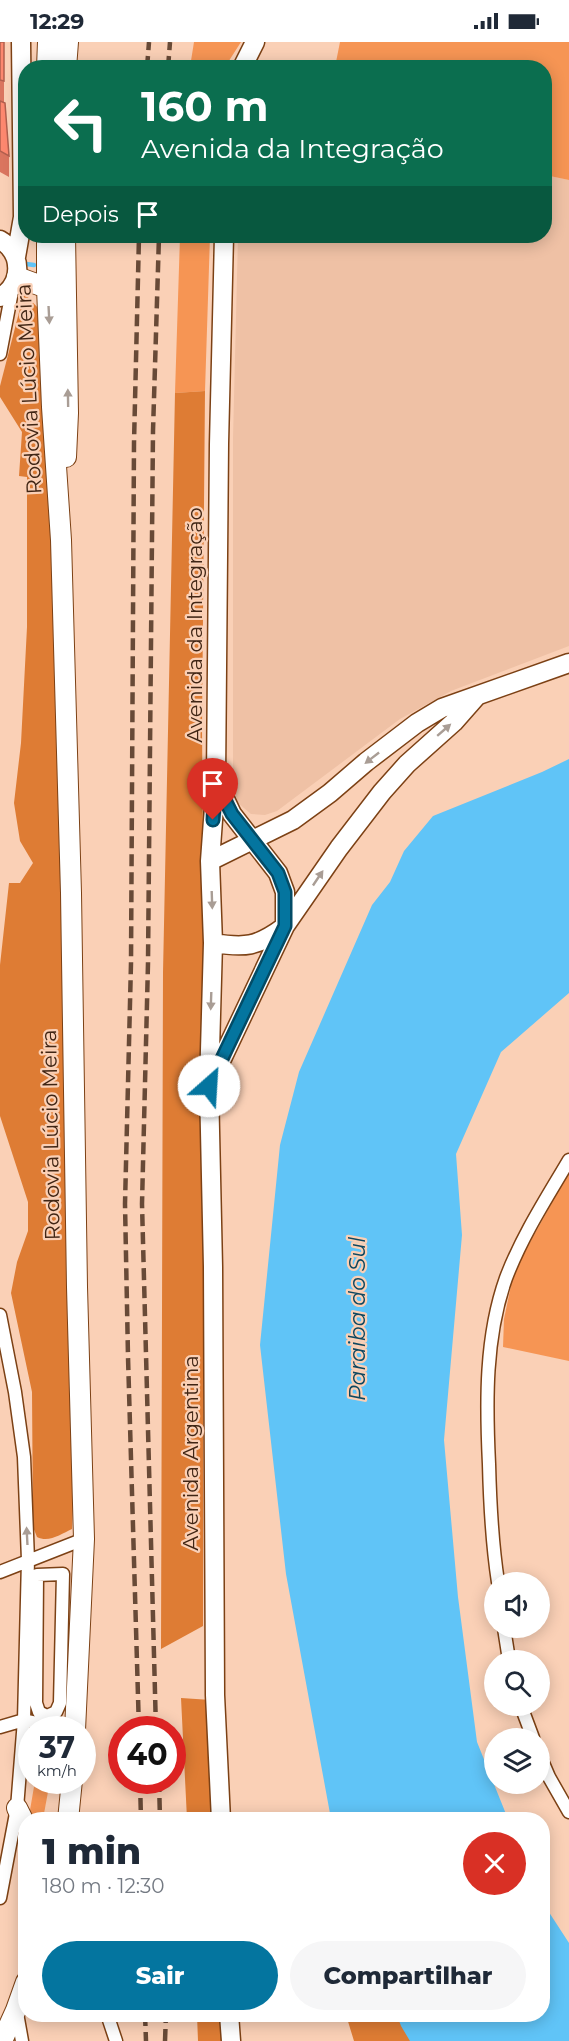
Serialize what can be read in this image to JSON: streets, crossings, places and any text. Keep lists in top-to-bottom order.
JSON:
{
  "streets": {
    "main road": ["Rodovia Lúcio Meira"],
    "street": ["Avenida da Integração", "Avenida Argentina"]
  },
  "crossings": [
    ["Avenida da Integração", "Avenida Argentina"]
  ],
  "water": ["Paraiba do Sul"],
  "page": {
    "status": "12:29",
    "turn": ["160 m", "Avenida da Integração"],
    "then": "Depois",
    "speed": "37 km/h",
    "limit": "40",
    "heading": ["1 min", "180 m · 12:30"],
    "buttons": ["Sair", "Compartilhar"]
  }
}
